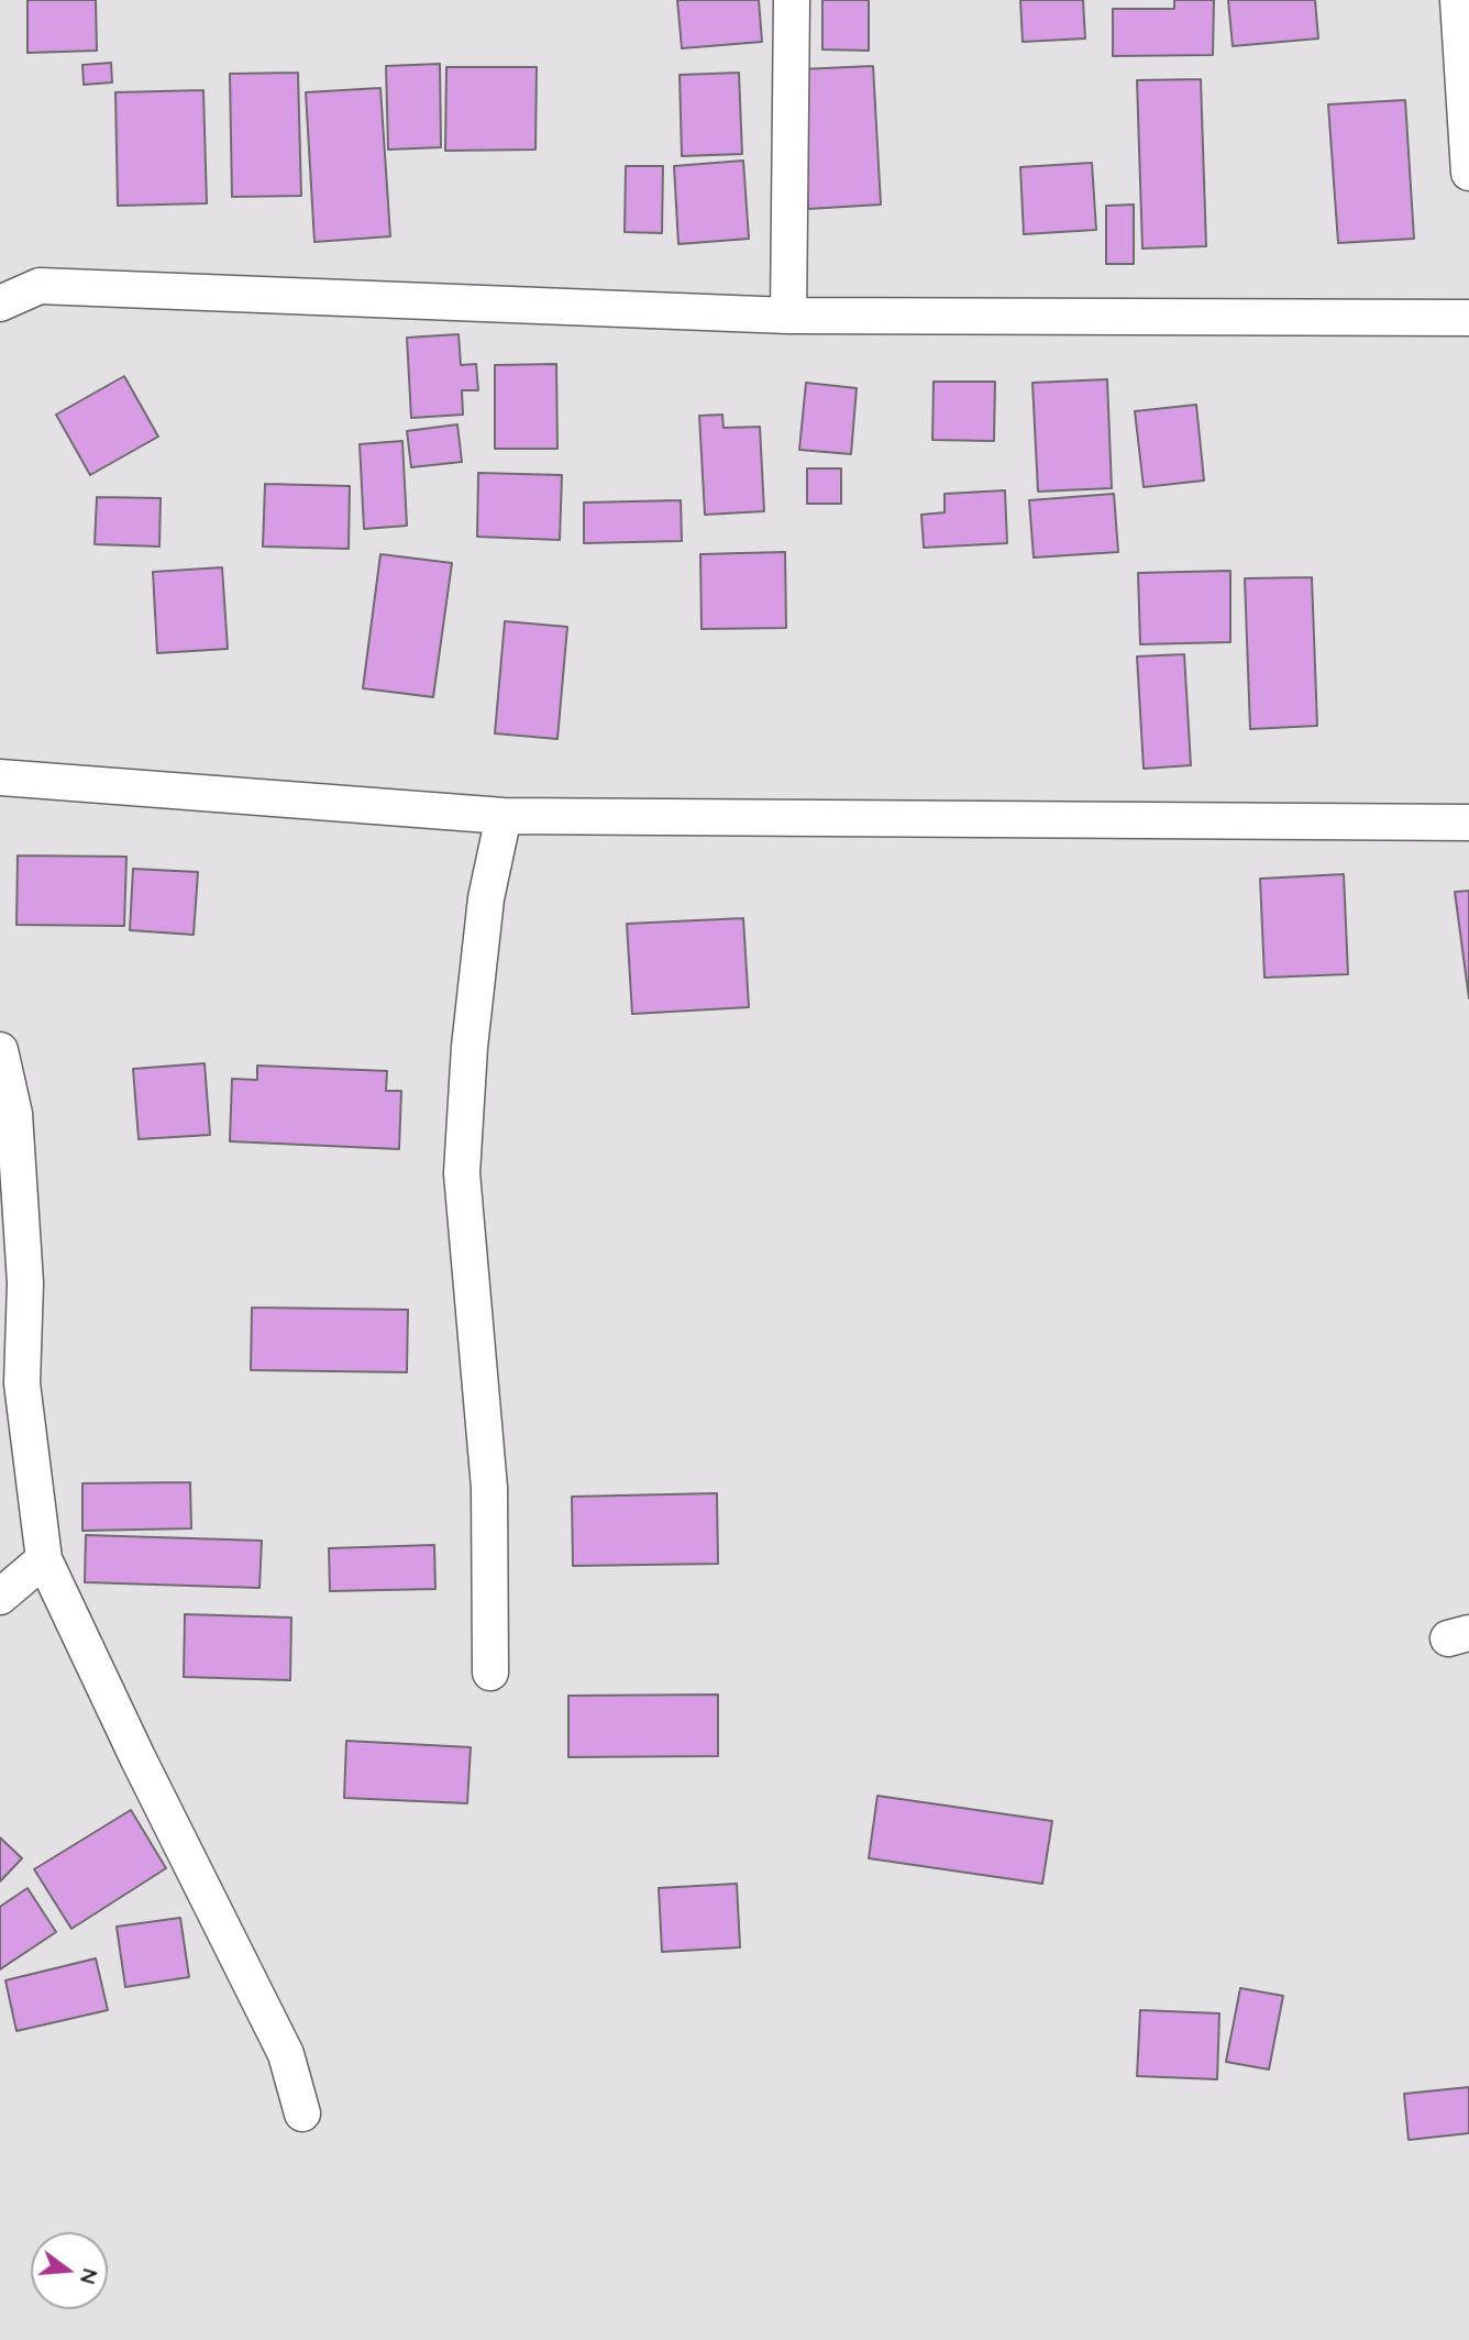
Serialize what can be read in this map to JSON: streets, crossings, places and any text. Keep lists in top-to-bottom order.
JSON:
{
  "north": "right"
}
